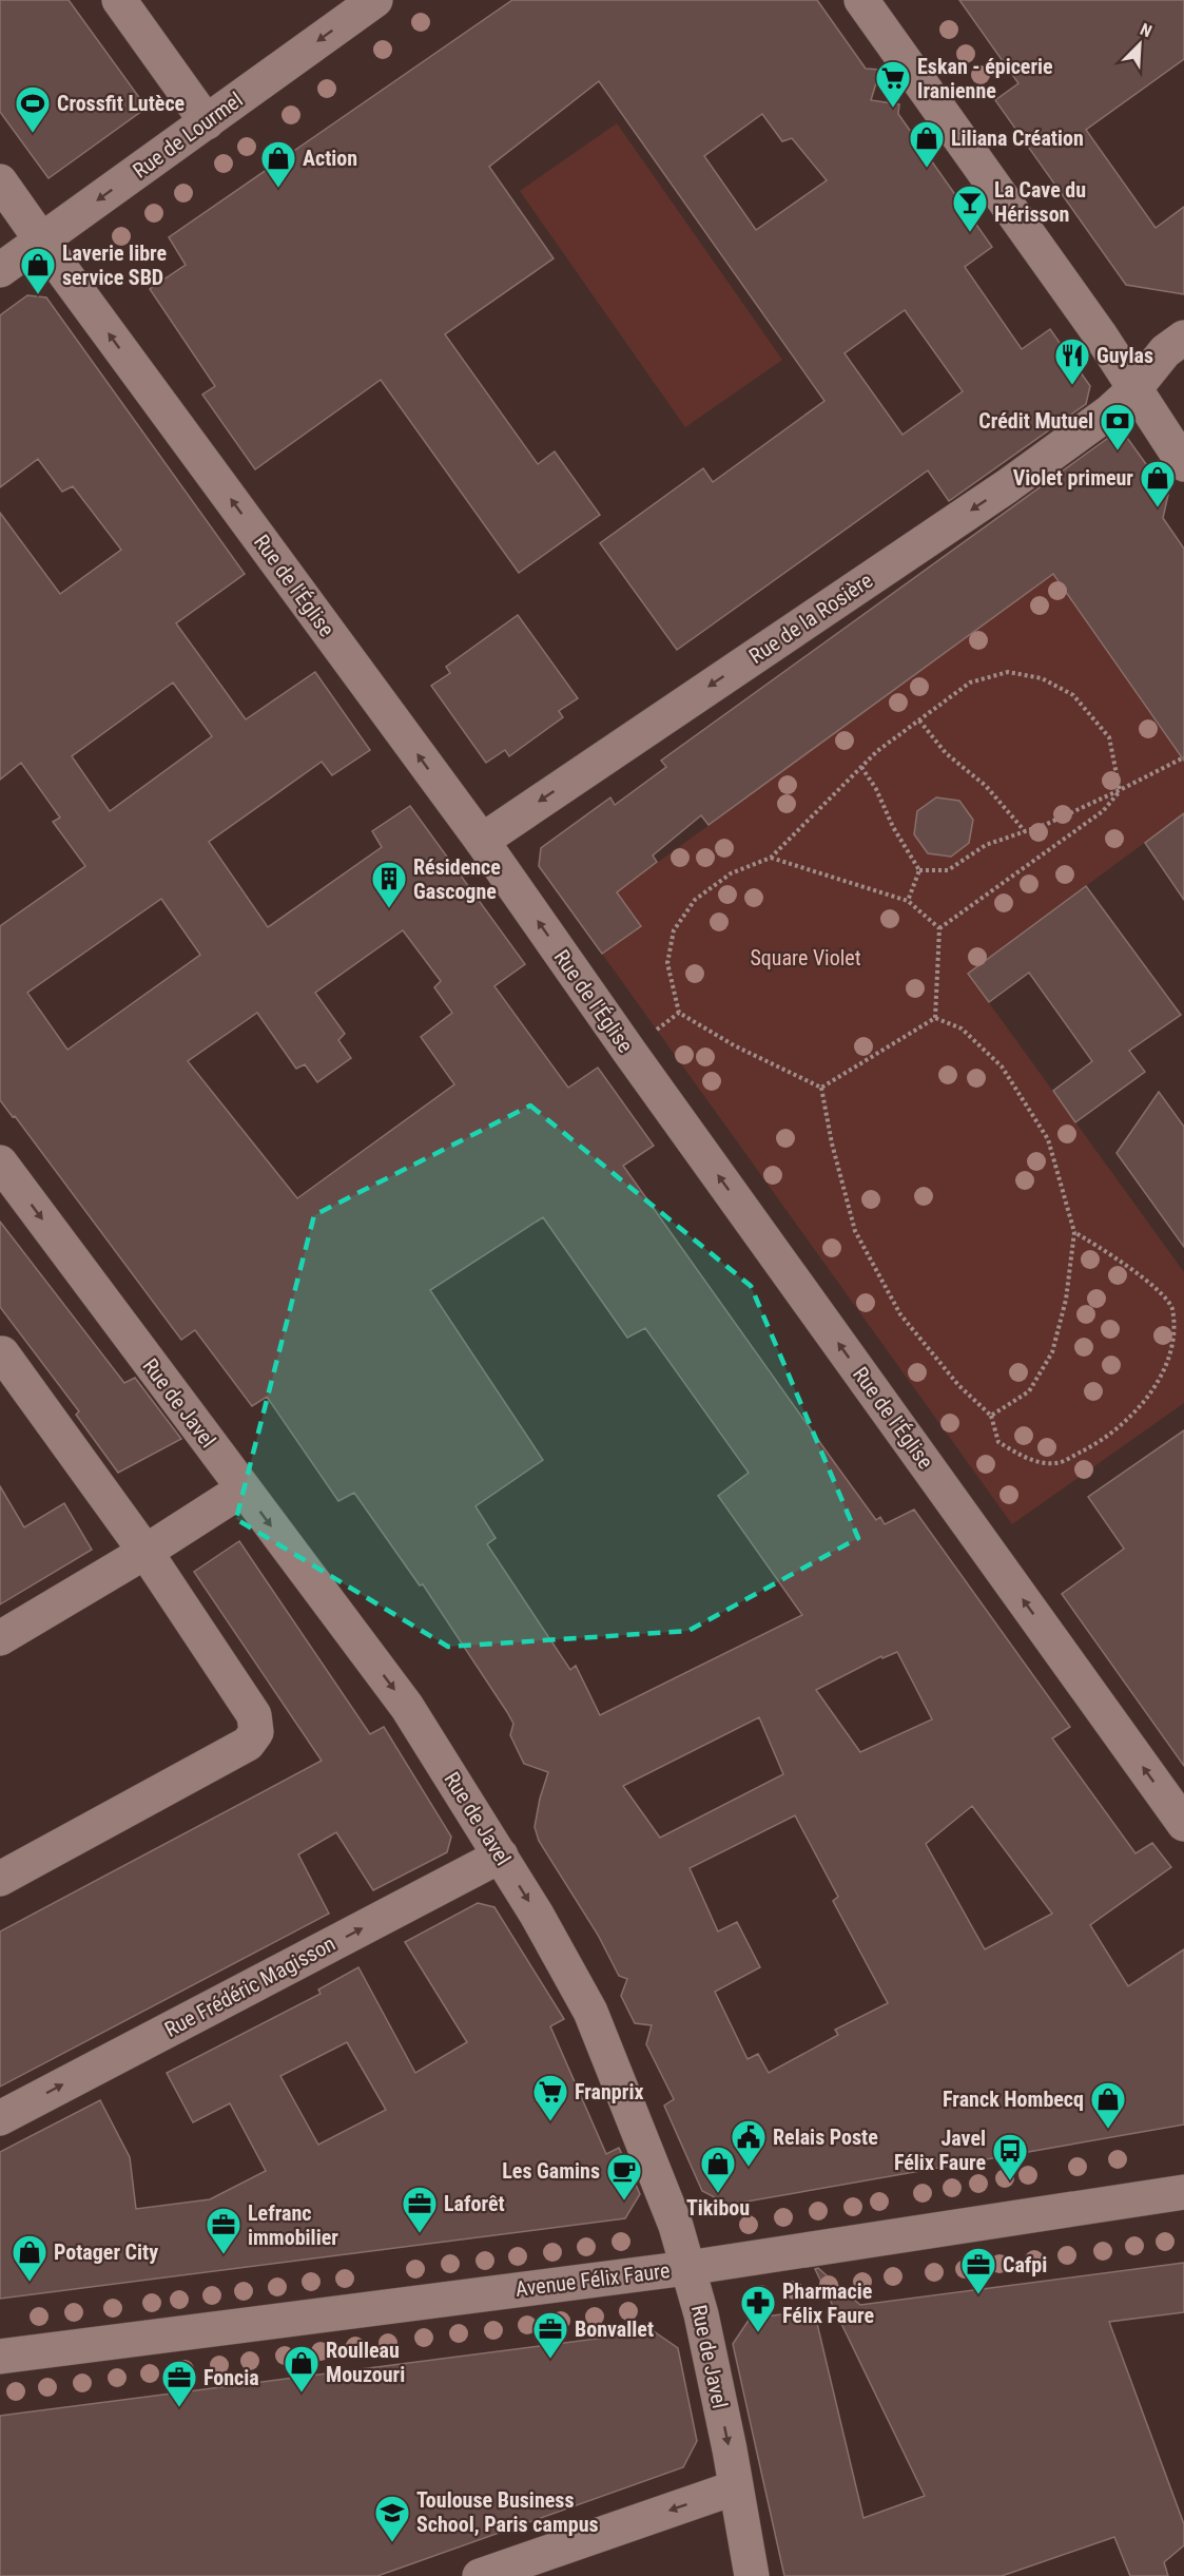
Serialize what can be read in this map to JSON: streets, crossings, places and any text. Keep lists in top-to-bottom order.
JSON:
{
  "streets": {
    "street": [
      "Rue de Lourmel",
      "Rue de l'Église",
      "Rue de la Rosière",
      "Rue de Javel",
      "Rue Frédéric Magisson",
      "Avenue Félix Faure"
    ]
  },
  "crossings": [
    ["Rue de Lourmel", "Rue de l'Église"],
    ["Rue de l'Église", "Rue de la Rosière"],
    ["Rue de Javel", "Rue Frédéric Magisson"],
    ["Rue de Javel", "Avenue Félix Faure"]
  ],
  "one_way": [
    "Rue de Lourmel",
    "Rue de l'Église",
    "Rue de la Rosière",
    "Rue de Javel",
    "Rue Frédéric Magisson"
  ],
  "parks": ["Square Violet"],
  "places": {
    "supermarket": ["Eskan - épicerie Iranienne", "Franprix"],
    "sports": ["Crossfit Lutèce"],
    "shop": [
      "Liliana Création",
      "Action",
      "Laverie libre service SBD",
      "Violet primeur",
      "Franck Hombecq",
      "Tikibou",
      "Potager City",
      "Roulleau Mouzouri"
    ],
    "bar": ["La Cave du Hérisson"],
    "restaurant": ["Guylas"],
    "bank": ["Crédit Mutuel"],
    "building": ["Résidence Gascogne"],
    "public building": ["Relais Poste"],
    "bus stop": ["Javel Félix Faure"],
    "cafe": ["Les Gamins"],
    "office": [
      "Laforêt",
      "Lefranc immobilier",
      "Cafpi",
      "Bonvallet",
      "Foncia"
    ],
    "pharmacy": ["Pharmacie Félix Faure"],
    "school or university": ["Toulouse Business School, Paris campus"]
  },
  "north": "top right"
}
